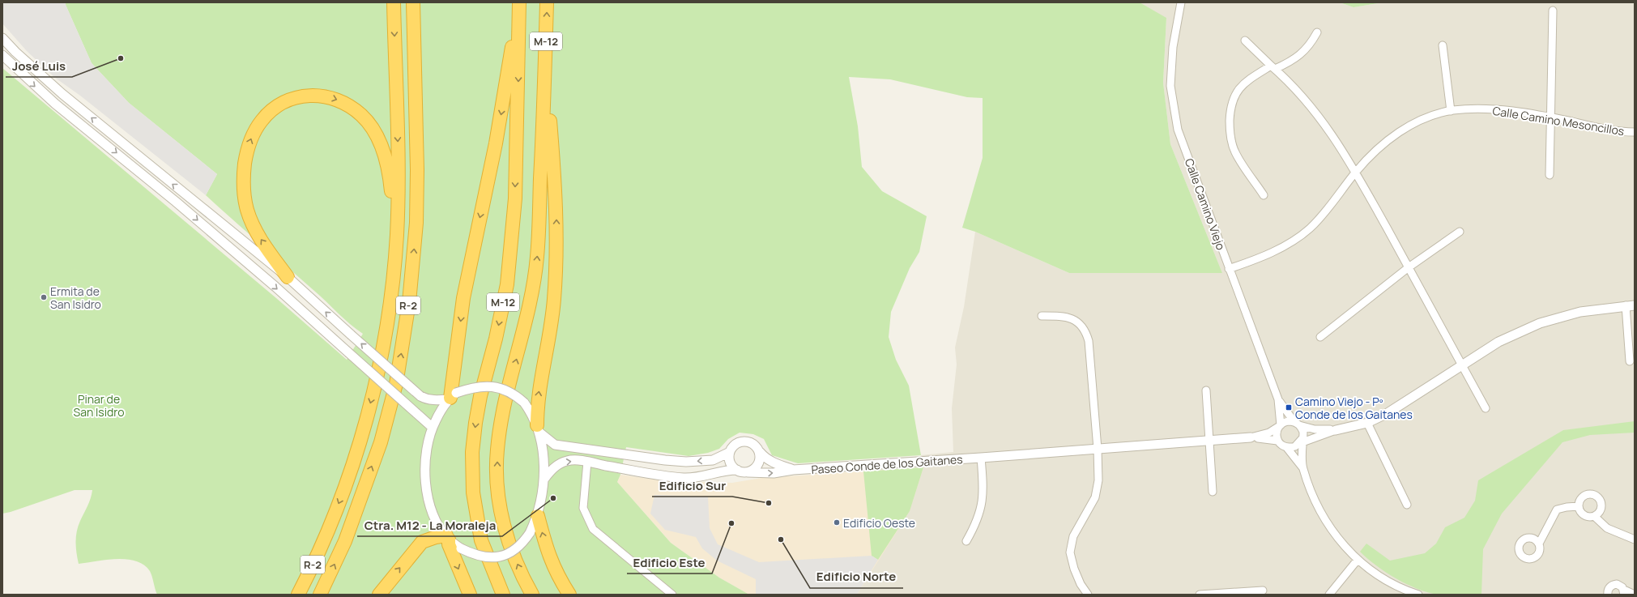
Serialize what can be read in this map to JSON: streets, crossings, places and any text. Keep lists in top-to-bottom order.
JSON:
{
  "streets": {
    "highway": ["M-12", "R-2"],
    "street": ["Calle Camino Mesoncillos", "Calle Camino Viejo", "Paseo Conde de los Gaitanes"]
  },
  "crossings": [
    ["Calle Camino Mesoncillos", "Calle Camino Viejo"],
    ["Calle Camino Viejo", "Paseo Conde de los Gaitanes"]
  ],
  "parks": ["Pinar de San Isidro"],
  "places": {
    "other": [
      "José Luis",
      "Ermita de San Isidro",
      "Ctra. M12 - La Moraleja",
      "Edificio Sur",
      "Edificio Oeste",
      "Edificio Este",
      "Edificio Norte"
    ],
    "transit": ["Camino Viejo - Pº Conde de los Gaitanes"]
  }
}
